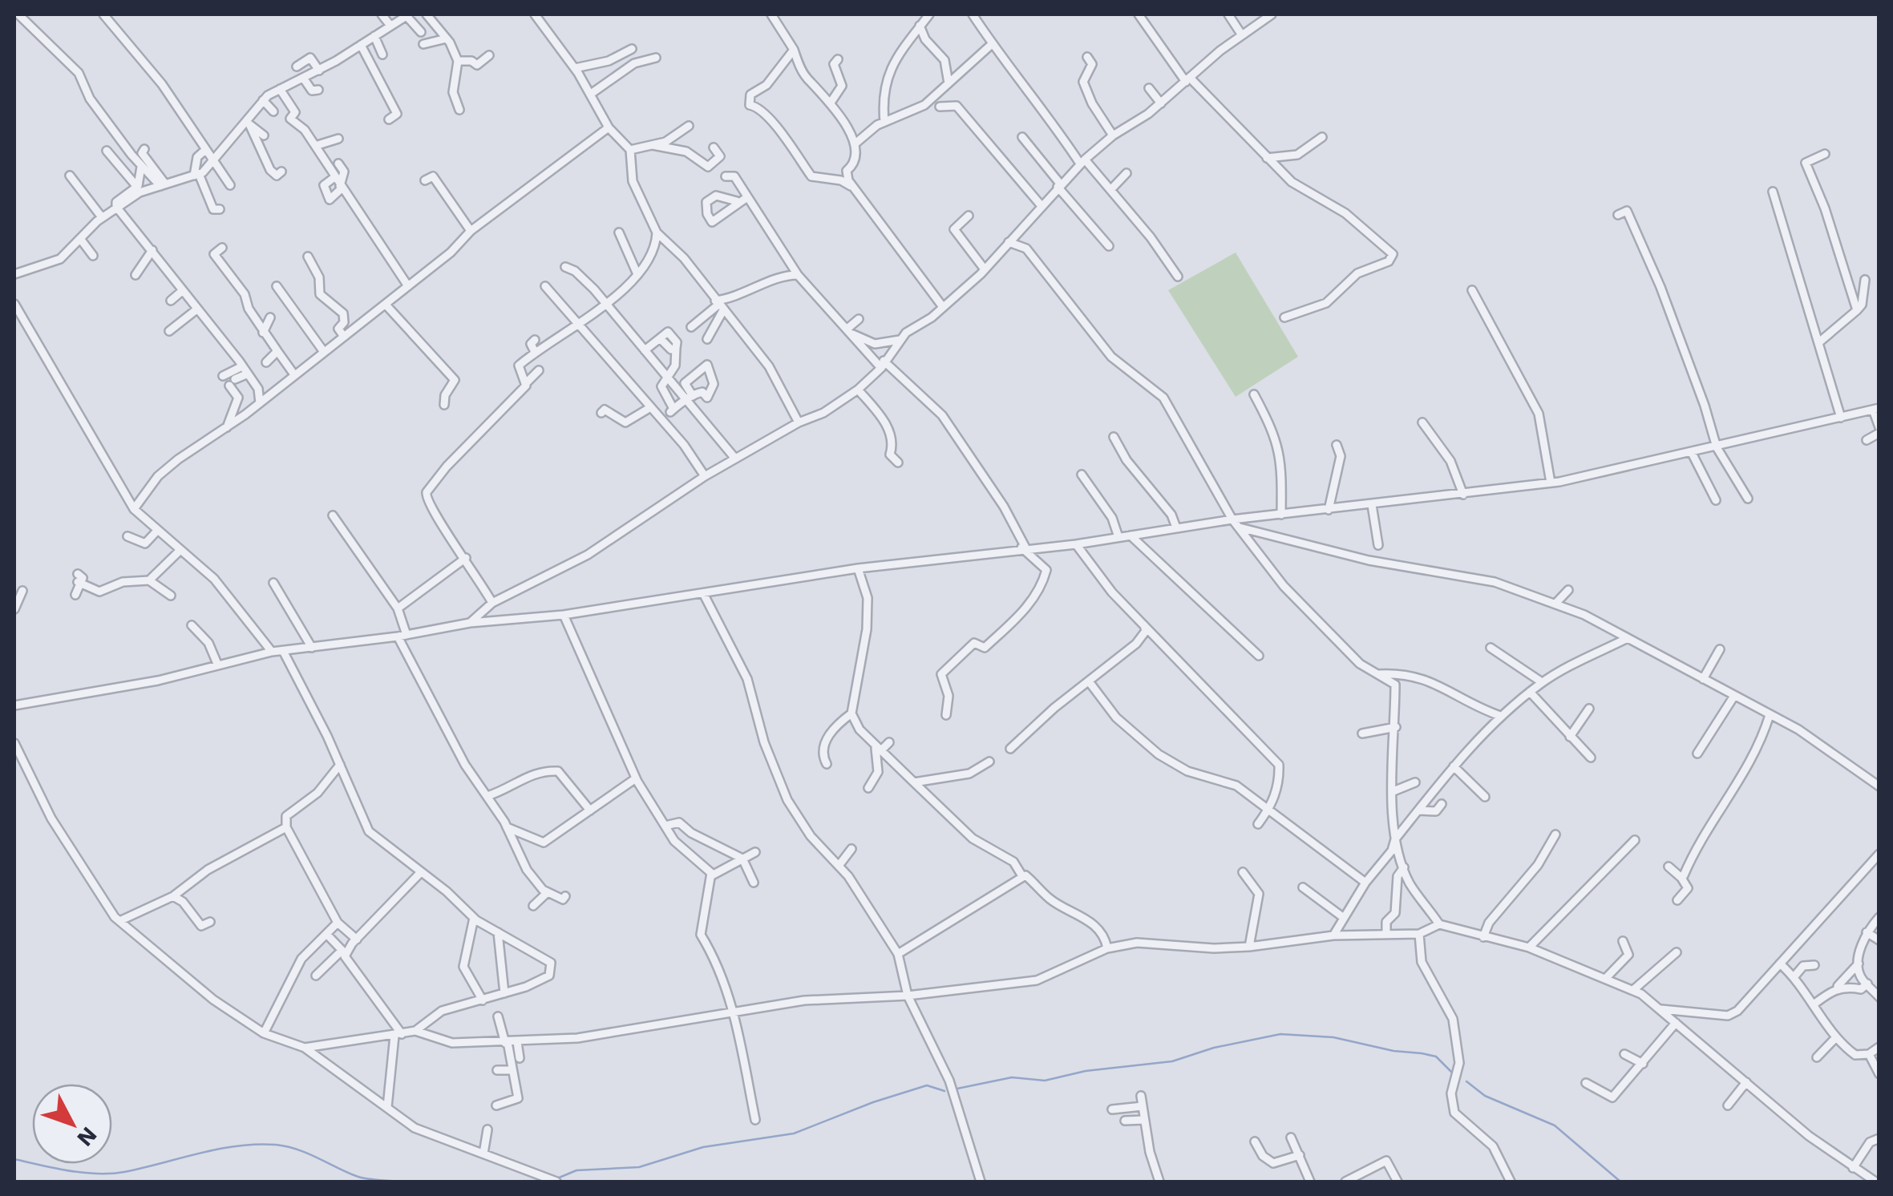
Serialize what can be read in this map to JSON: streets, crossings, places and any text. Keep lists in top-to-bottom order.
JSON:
{
  "north": "bottom right"
}
